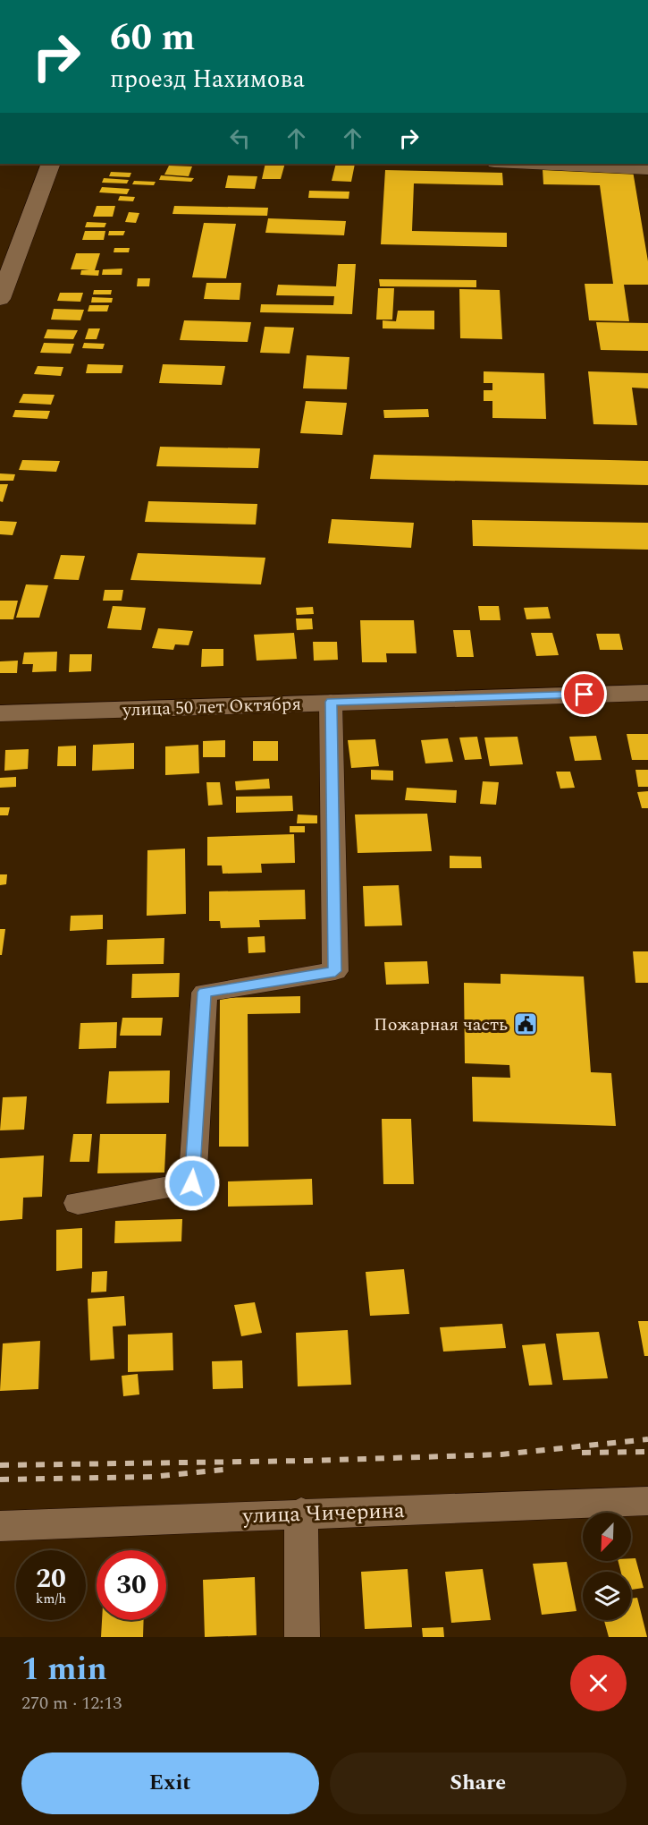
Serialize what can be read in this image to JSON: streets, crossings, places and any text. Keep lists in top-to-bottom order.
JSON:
{
  "streets": {
    "street": ["улица 50 лет Октября", "улица Чичерина"]
  },
  "places": {
    "public building": ["Пожарная часть"]
  },
  "north": "bottom left",
  "page": {
    "turn": ["60 m", "проезд Нахимова"],
    "speed": "20 km/h",
    "limit": "30",
    "heading": ["1 min", "270 m · 12:13"],
    "buttons": ["Exit", "Share"]
  }
}
